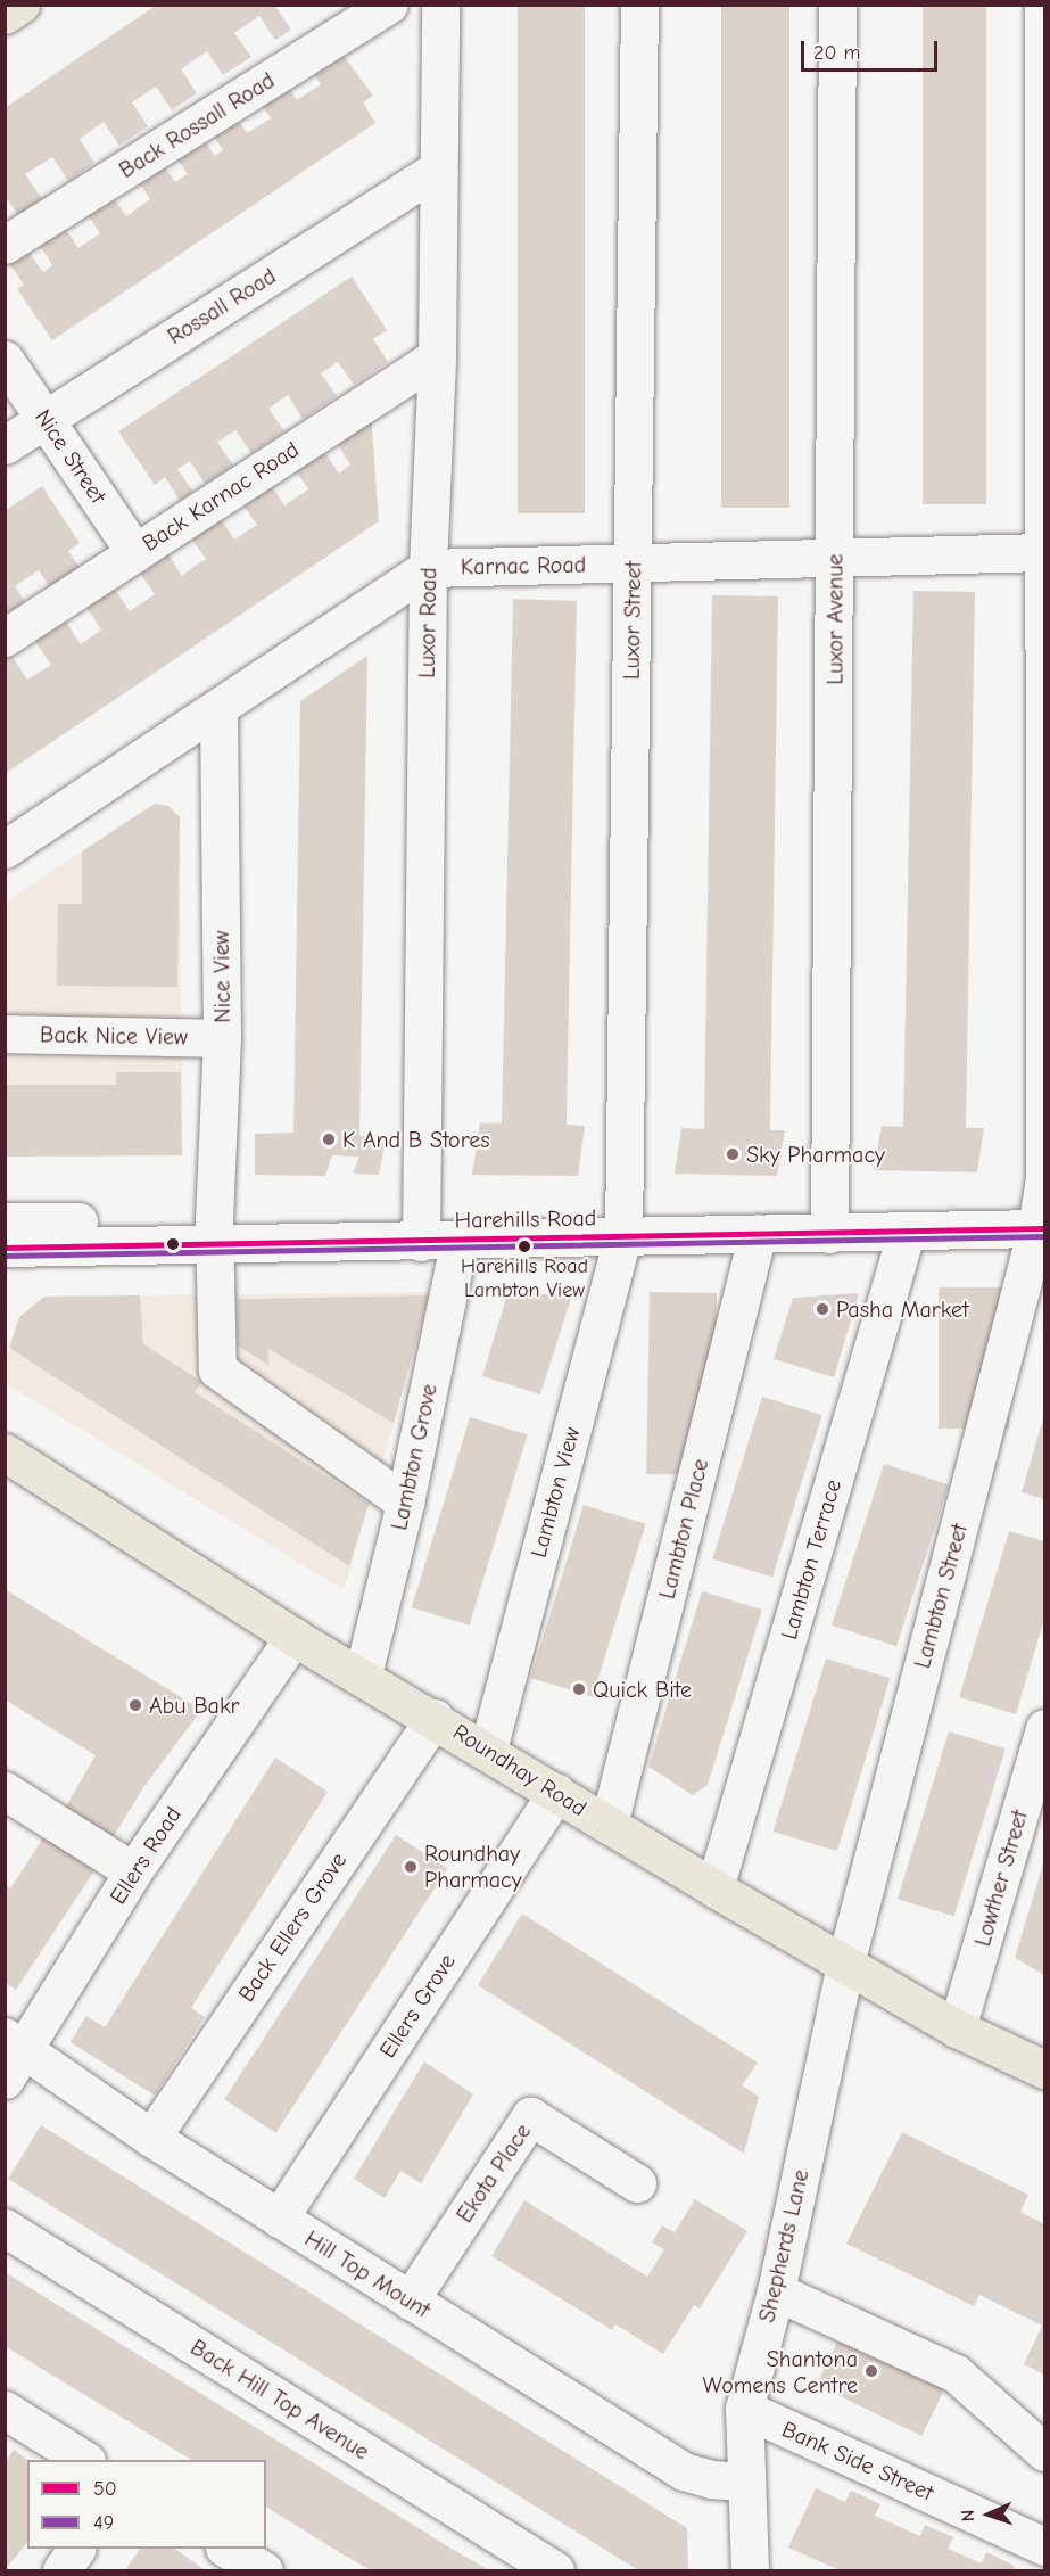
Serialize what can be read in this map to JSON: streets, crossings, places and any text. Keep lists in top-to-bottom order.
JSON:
{
  "streets": {
    "main road": ["Roundhay Road"],
    "street": [
      "Back Rossall Road",
      "Rossall Road",
      "Nice Street",
      "Back Karnac Road",
      "Karnac Road",
      "Luxor Avenue",
      "Luxor Street",
      "Luxor Road",
      "Nice View",
      "Back Nice View",
      "Harehills Road",
      "Lambton Grove",
      "Lambton View",
      "Lambton Place",
      "Lambton Terrace",
      "Lambton Street",
      "Ellers Road",
      "Lowther Street",
      "Back Ellers Grove",
      "Ellers Grove",
      "Ekota Place",
      "Shepherds Lane",
      "Hill Top Mount",
      "Back Hill Top Avenue",
      "Bank Side Street"
    ]
  },
  "crossings": [
    ["Rossall Road", "Nice Street"],
    ["Rossall Road", "Luxor Road"],
    ["Nice Street", "Back Karnac Road"],
    ["Back Karnac Road", "Luxor Road"],
    ["Karnac Road", "Luxor Avenue"],
    ["Karnac Road", "Luxor Street"],
    ["Karnac Road", "Luxor Road"],
    ["Karnac Road", "Nice View"],
    ["Karnac Road", "Lambton Street"],
    ["Luxor Avenue", "Harehills Road"],
    ["Luxor Street", "Harehills Road"],
    ["Luxor Street", "Lambton View"],
    ["Luxor Road", "Harehills Road"],
    ["Nice View", "Back Nice View"],
    ["Nice View", "Harehills Road"],
    ["Nice View", "Lambton Grove"],
    ["Harehills Road", "Lambton Grove"],
    ["Harehills Road", "Lambton View"],
    ["Harehills Road", "Lambton Place"],
    ["Harehills Road", "Lambton Terrace"],
    ["Harehills Road", "Lambton Street"],
    ["Lambton Grove", "Roundhay Road"],
    ["Lambton View", "Roundhay Road"],
    ["Lambton Place", "Roundhay Road"],
    ["Lambton Terrace", "Roundhay Road"],
    ["Lambton Street", "Roundhay Road"],
    ["Lambton Street", "Shepherds Lane"],
    ["Roundhay Road", "Ellers Road"],
    ["Roundhay Road", "Lowther Street"],
    ["Roundhay Road", "Back Ellers Grove"],
    ["Roundhay Road", "Ellers Grove"],
    ["Roundhay Road", "Shepherds Lane"],
    ["Ellers Road", "Hill Top Mount"],
    ["Back Ellers Grove", "Hill Top Mount"],
    ["Ellers Grove", "Hill Top Mount"],
    ["Ekota Place", "Hill Top Mount"],
    ["Shepherds Lane", "Hill Top Mount"],
    ["Shepherds Lane", "Bank Side Street"]
  ],
  "places": [
    "K And B Stores",
    "Sky Pharmacy",
    "Harehills Road Lambton View",
    "Pasha Market",
    "Quick Bite",
    "Abu Bakr",
    "Roundhay Pharmacy",
    "Shantona Womens Centre"
  ],
  "lines": ["transit line 50", "transit line 49"],
  "legend": ["50", "49"],
  "scale_bar": "20 m",
  "north": "left"
}
